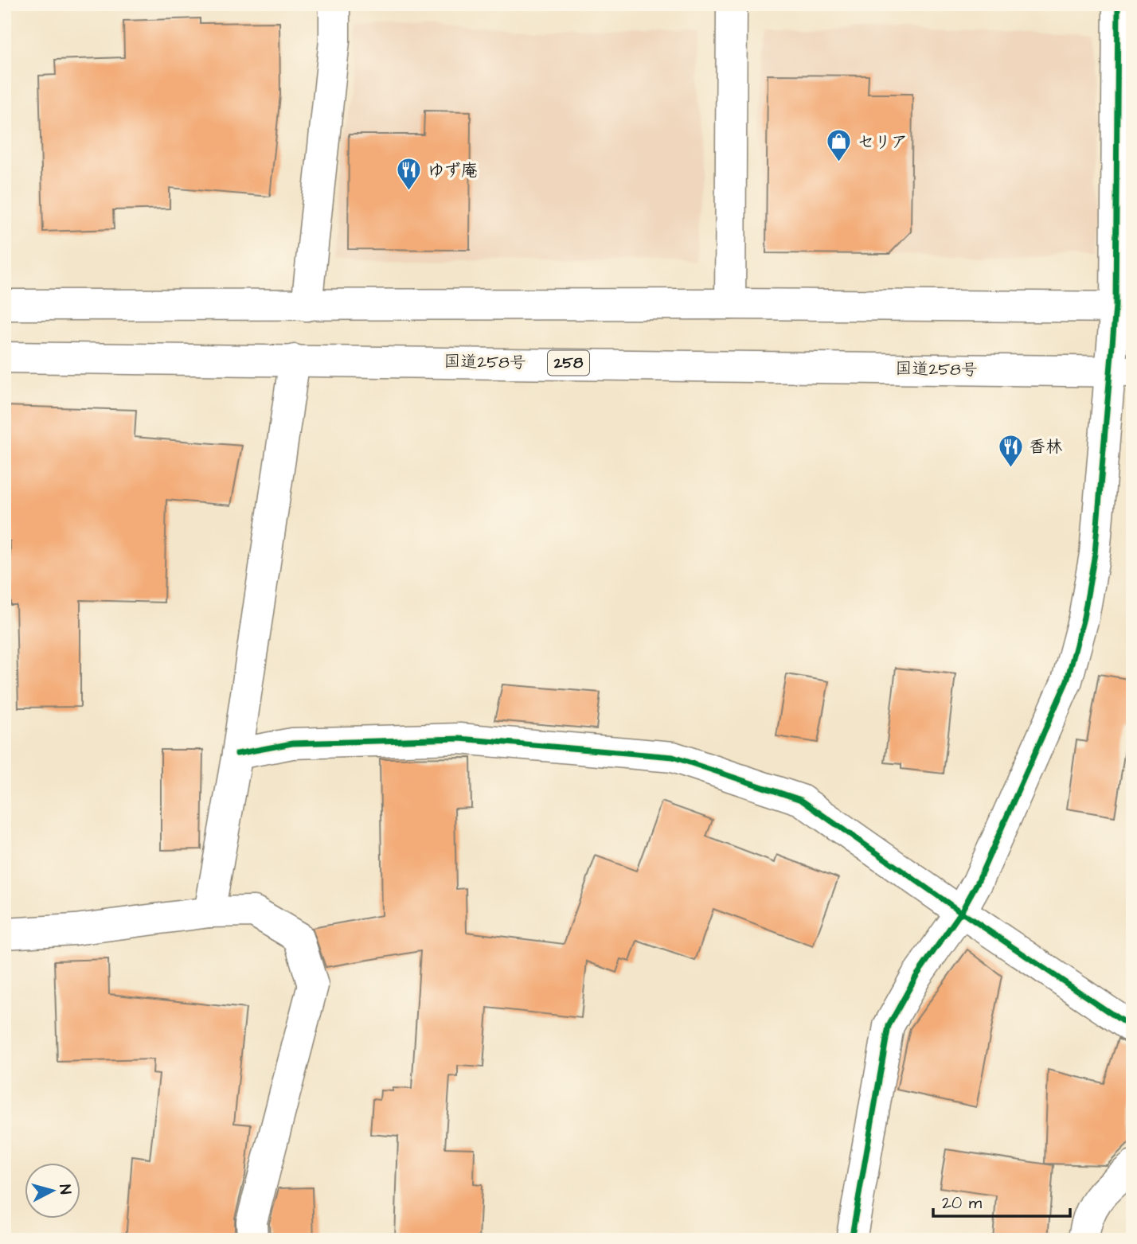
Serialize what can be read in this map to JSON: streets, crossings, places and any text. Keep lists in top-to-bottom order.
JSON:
{
  "streets": {
    "main road": ["国道258号", "258"]
  },
  "places": {
    "shop": ["セリア"],
    "restaurant": ["ゆず庵", "香林"]
  },
  "scale_bar": "20 m",
  "north": "right"
}
